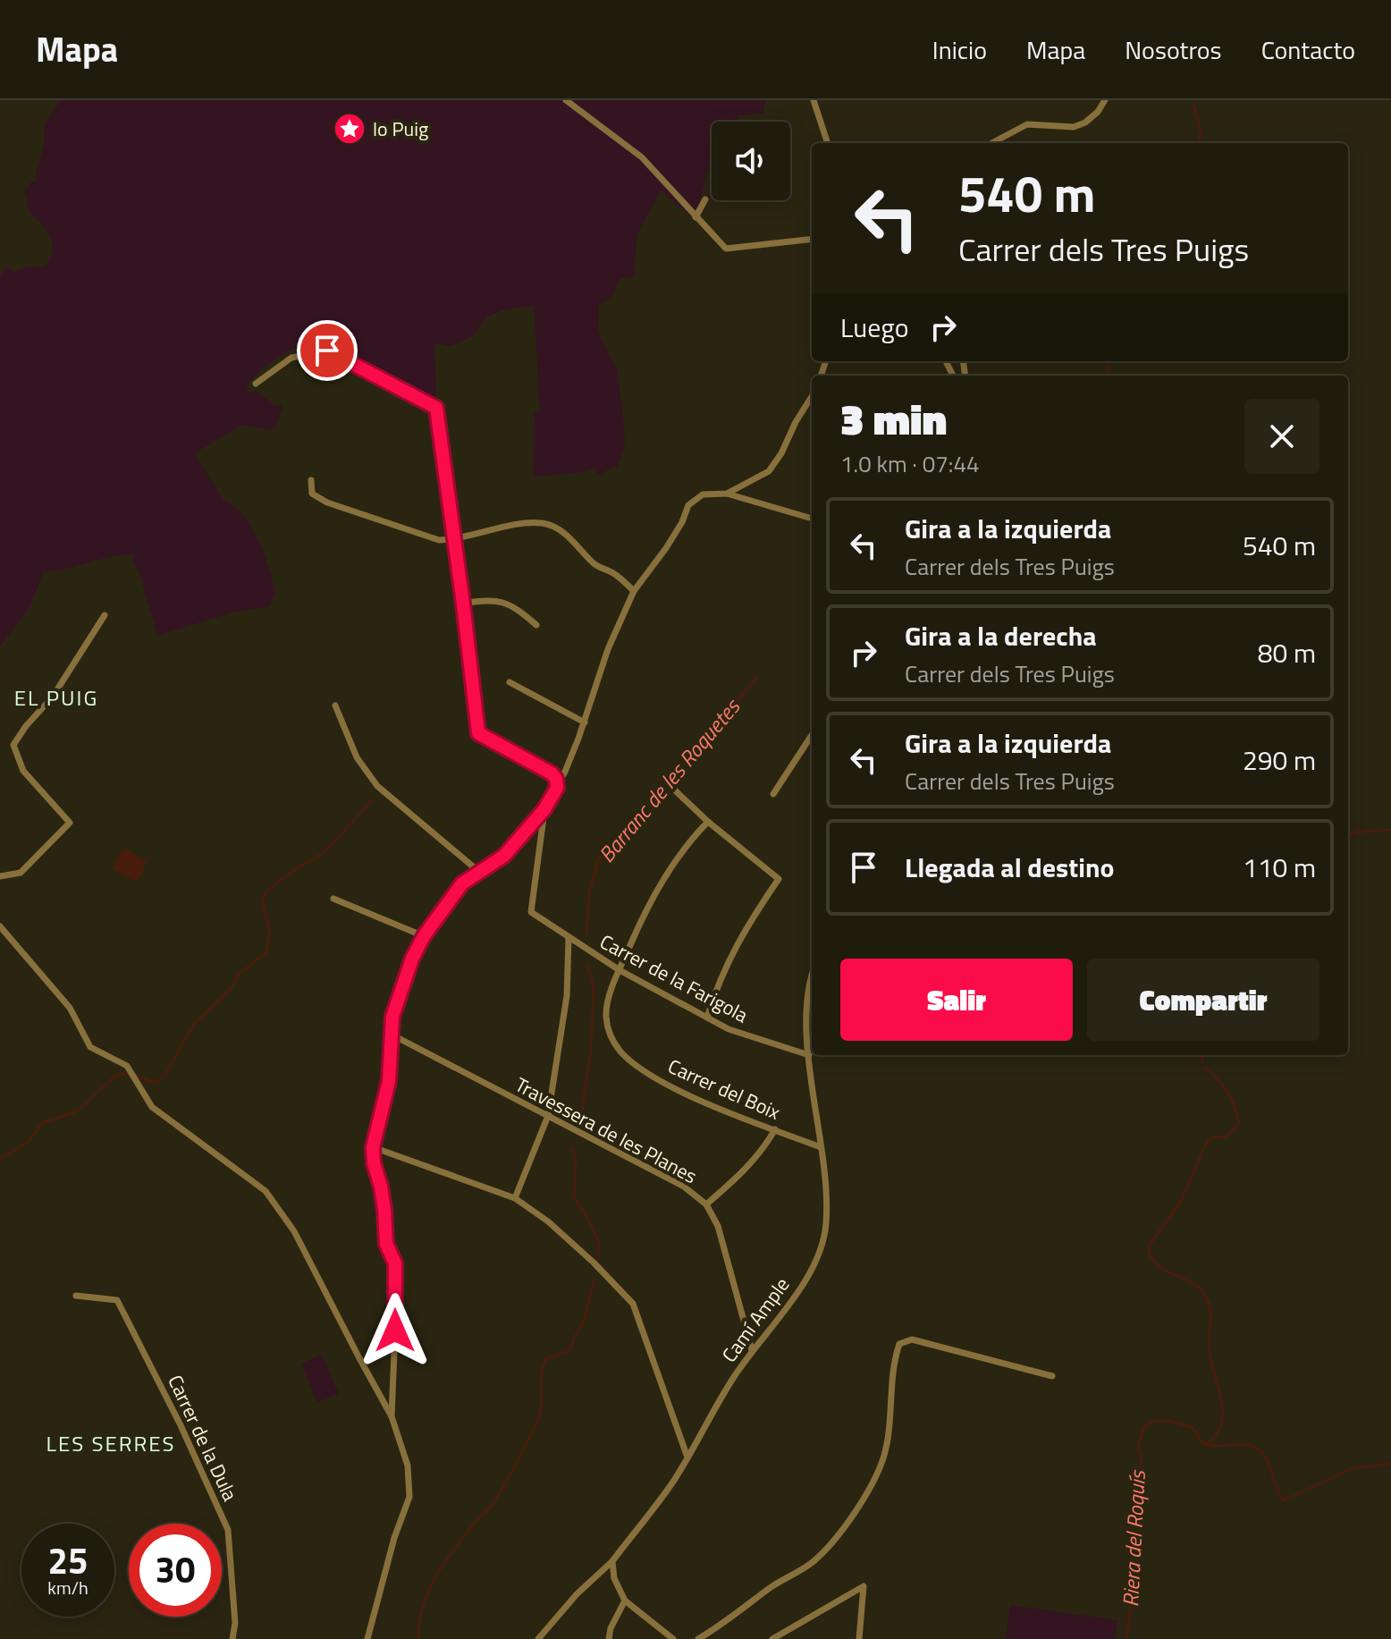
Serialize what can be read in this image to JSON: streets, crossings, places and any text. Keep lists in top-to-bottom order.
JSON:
{
  "streets": {
    "street": [
      "Carrer de la Farigola",
      "Carrer del Boix",
      "Travessera de les Planes",
      "Camí Ample",
      "Carrer de la Dula"
    ]
  },
  "crossings": [
    ["Carrer de la Farigola", "Carrer del Boix"],
    ["Carrer de la Farigola", "Camí Ample"],
    ["Carrer del Boix", "Camí Ample"],
    ["Travessera de les Planes", "Camí Ample"]
  ],
  "districts": ["EL PUIG", "LES SERRES"],
  "water": ["Barranc de les Roquetes", "Riera del Roquís"],
  "places": {
    "place": ["lo Puig"]
  },
  "page": {
    "header": "Mapa",
    "nav": [
      "Inicio",
      "Mapa",
      "Nosotros",
      "Contacto"
    ],
    "turn": ["540 m", "Carrer dels Tres Puigs"],
    "then": "Luego",
    "heading": ["3 min", "1.0 km · 07:44"],
    "list": [
      {
        "name": "Gira a la izquierda",
        "note": "Carrer dels Tres Puigs",
        "value": "540 m"
      },
      {
        "name": "Gira a la derecha",
        "note": "Carrer dels Tres Puigs",
        "value": "80 m"
      },
      {
        "name": "Gira a la izquierda",
        "note": "Carrer dels Tres Puigs",
        "value": "290 m"
      },
      {
        "name": "Llegada al destino",
        "value": "110 m"
      }
    ],
    "buttons": ["Salir", "Compartir"],
    "speed": "25 km/h",
    "limit": "30"
  }
}
